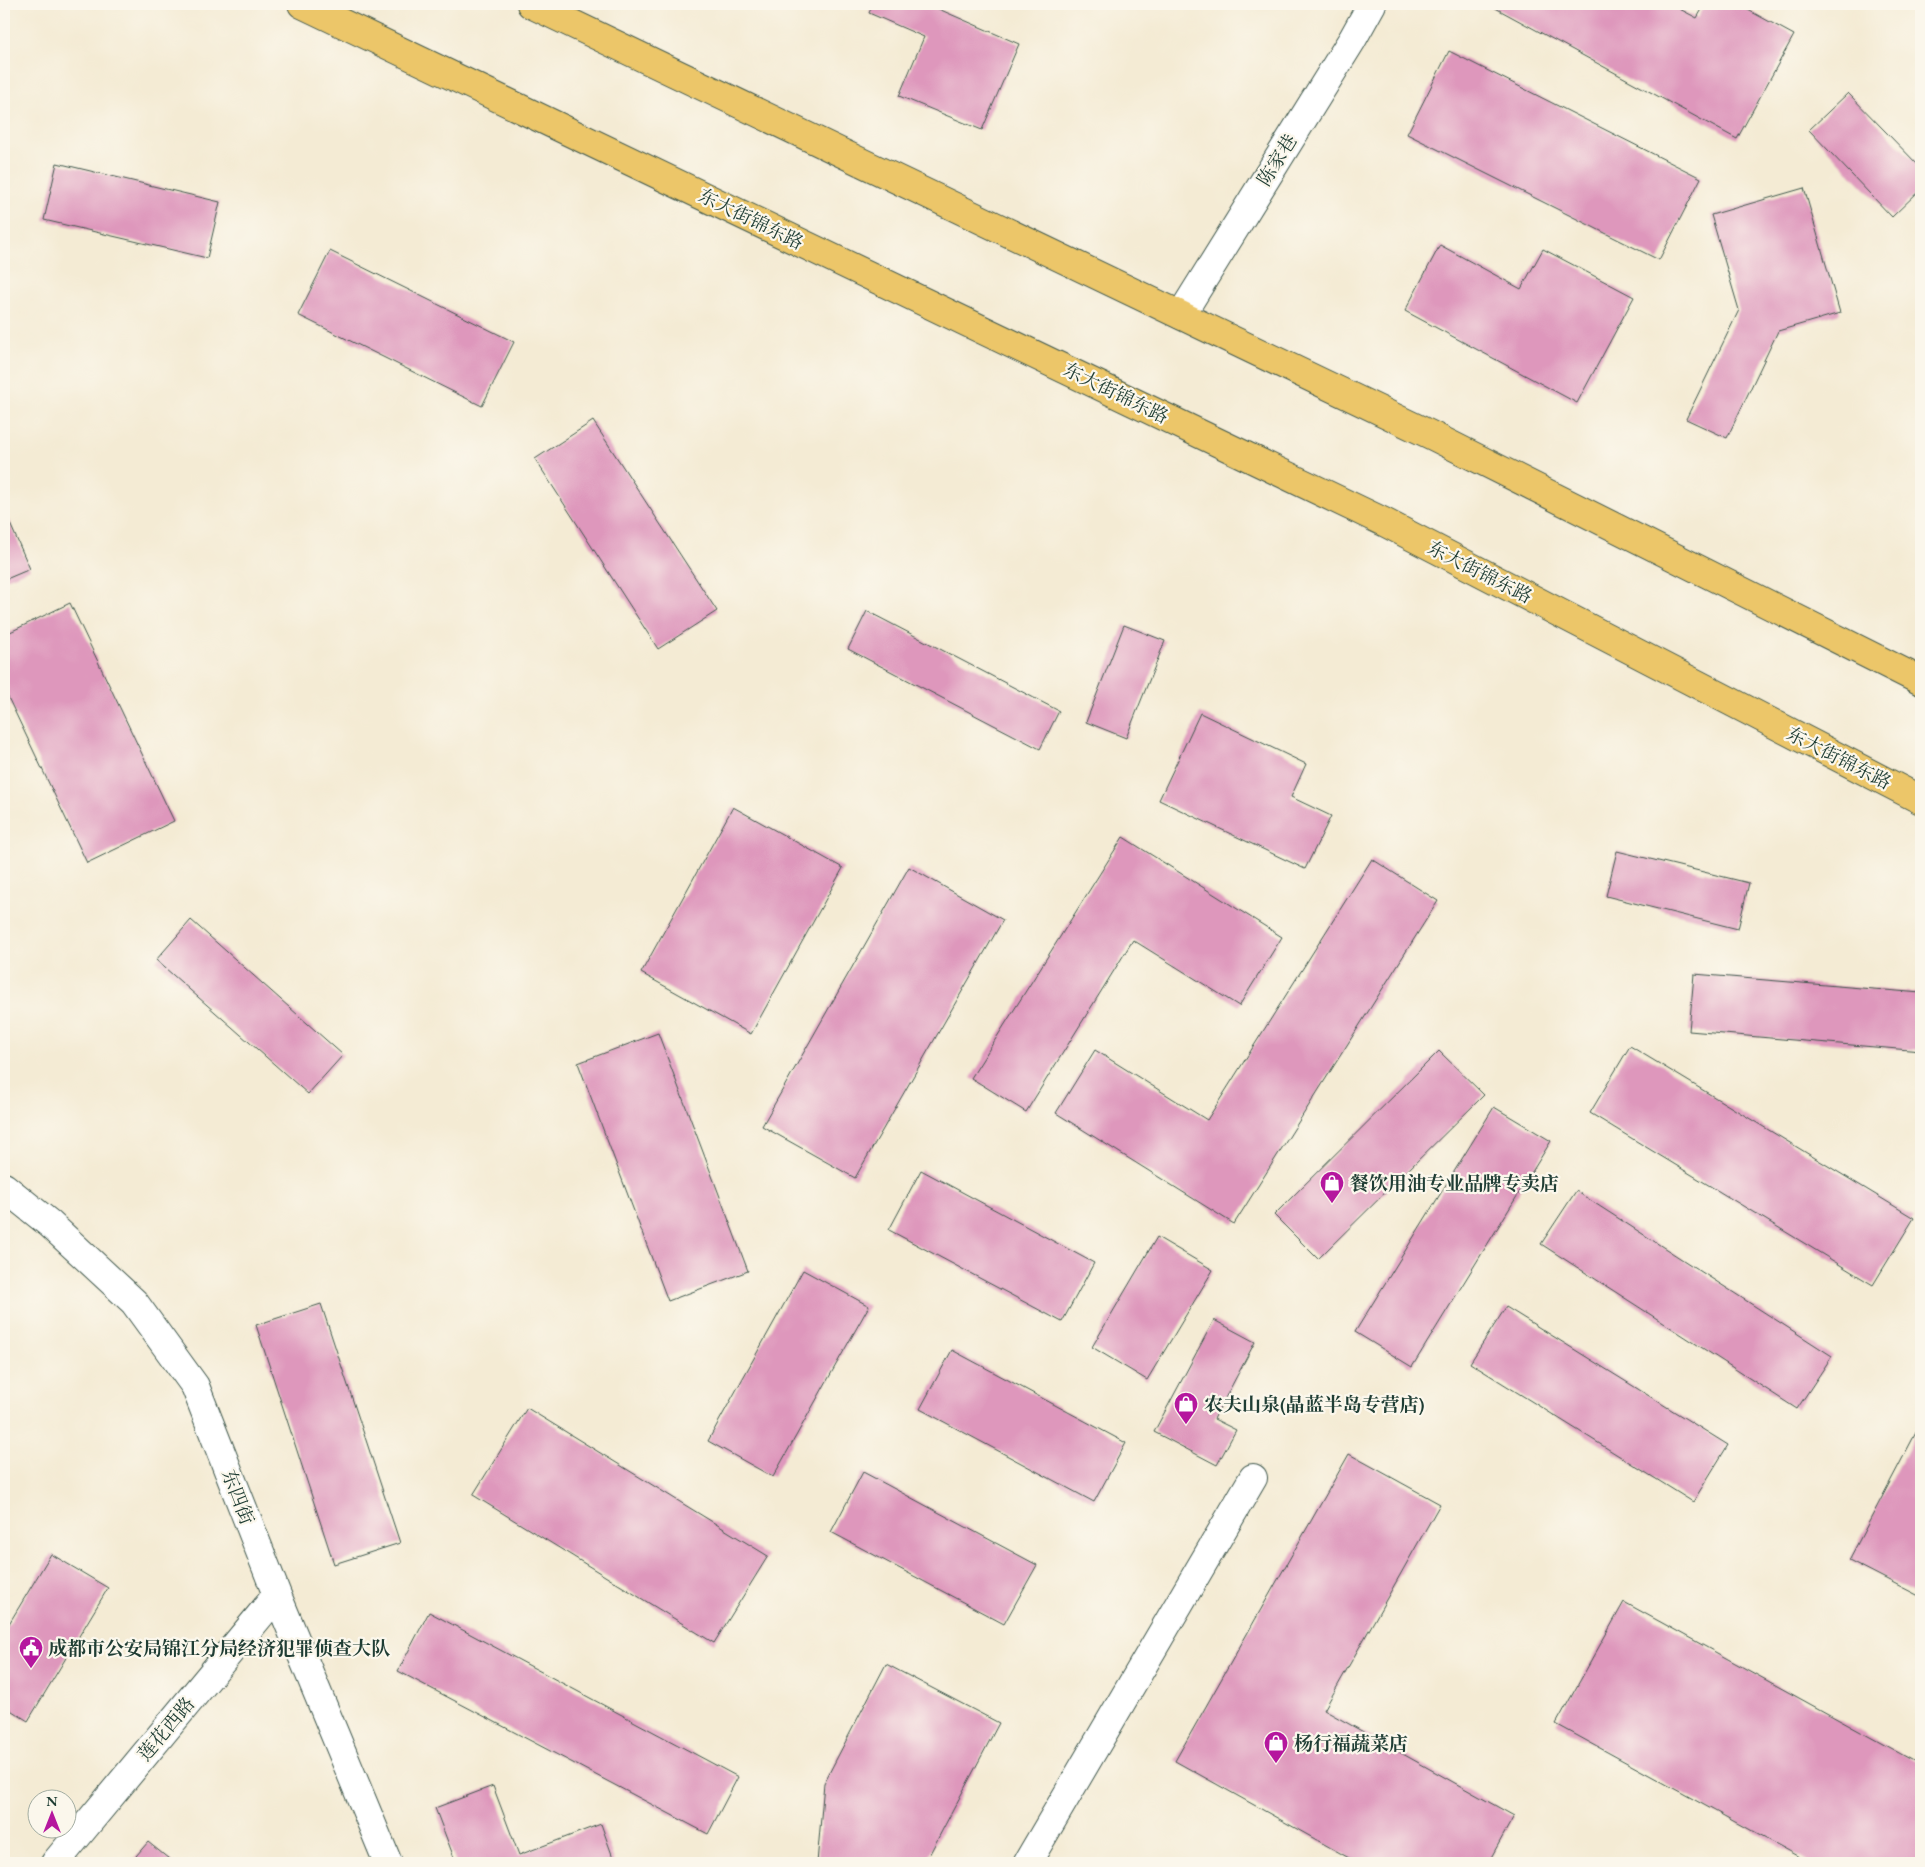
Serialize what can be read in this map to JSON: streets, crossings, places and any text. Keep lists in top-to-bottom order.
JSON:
{
  "streets": {
    "main road": ["东大街锦东路"],
    "street": ["陈家巷", "东四街", "莲花西路"]
  },
  "crossings": [
    ["东四街", "莲花西路"]
  ],
  "places": {
    "shop": ["餐饮用油专业品牌专卖店", "农夫山泉(晶蓝半岛专营店)", "杨行福蔬菜店"],
    "public building": ["成都市公安局锦江分局经济犯罪侦查大队"]
  },
  "north": "top"
}
